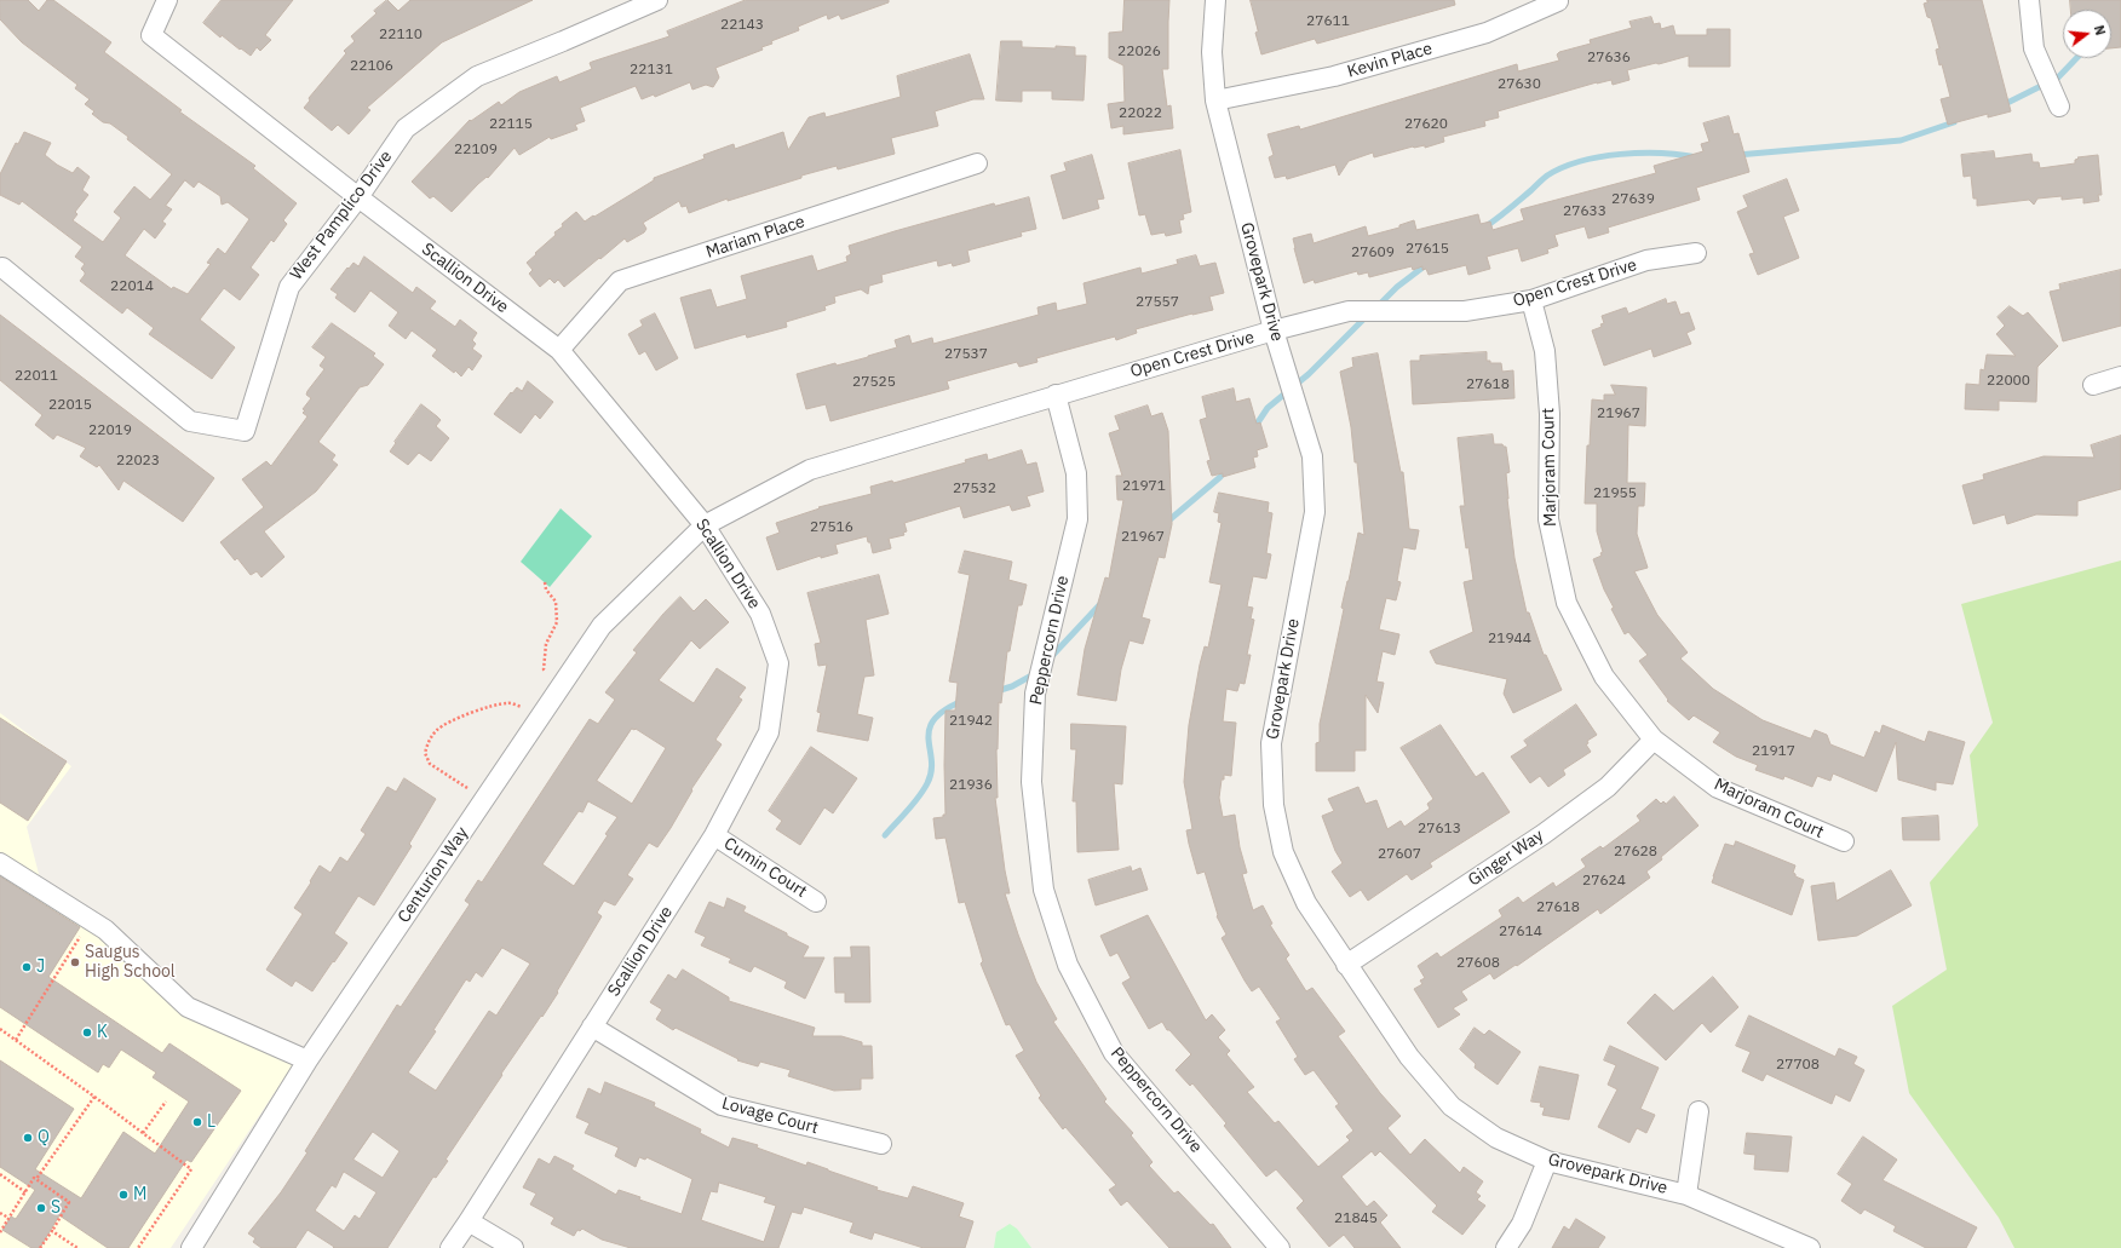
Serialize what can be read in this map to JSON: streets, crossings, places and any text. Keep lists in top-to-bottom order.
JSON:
{
  "streets": {
    "street": [
      "Kevin Place",
      "West Pamplico Drive",
      "Mariam Place",
      "Scallion Drive",
      "Grovepark Drive",
      "Open Crest Drive",
      "Marjoram Court",
      "Peppercorn Drive",
      "Ginger Way",
      "Cumin Court",
      "Centurion Way",
      "Lovage Court"
    ]
  },
  "crossings": [
    ["Kevin Place", "Grovepark Drive"],
    ["West Pamplico Drive", "Scallion Drive"],
    ["Mariam Place", "Scallion Drive"],
    ["Scallion Drive", "Open Crest Drive"],
    ["Scallion Drive", "Cumin Court"],
    ["Scallion Drive", "Centurion Way"],
    ["Scallion Drive", "Lovage Court"],
    ["Grovepark Drive", "Open Crest Drive"],
    ["Grovepark Drive", "Ginger Way"],
    ["Open Crest Drive", "Marjoram Court"],
    ["Open Crest Drive", "Peppercorn Drive"],
    ["Open Crest Drive", "Centurion Way"],
    ["Marjoram Court", "Ginger Way"]
  ],
  "places": [
    "Saugus High School",
    "J",
    "K",
    "L",
    "Q",
    "M",
    "S"
  ],
  "house_numbers": [
    "27611",
    "22143",
    "22110",
    "22026",
    "27636",
    "22106",
    "22131",
    "27630",
    "22022",
    "22115",
    "27620",
    "22109",
    "27639",
    "27633",
    "27615",
    "27609",
    "22014",
    "27557",
    "27537",
    "22011",
    "22000",
    "27525",
    "27618",
    "22015",
    "21967",
    "22019",
    "22023",
    "21971",
    "27532",
    "21955",
    "27516",
    "21967",
    "21944",
    "21942",
    "21917",
    "21936",
    "27613",
    "27628",
    "27607",
    "27624",
    "27618",
    "27614",
    "27608",
    "27708",
    "21845"
  ],
  "north": "right"
}
